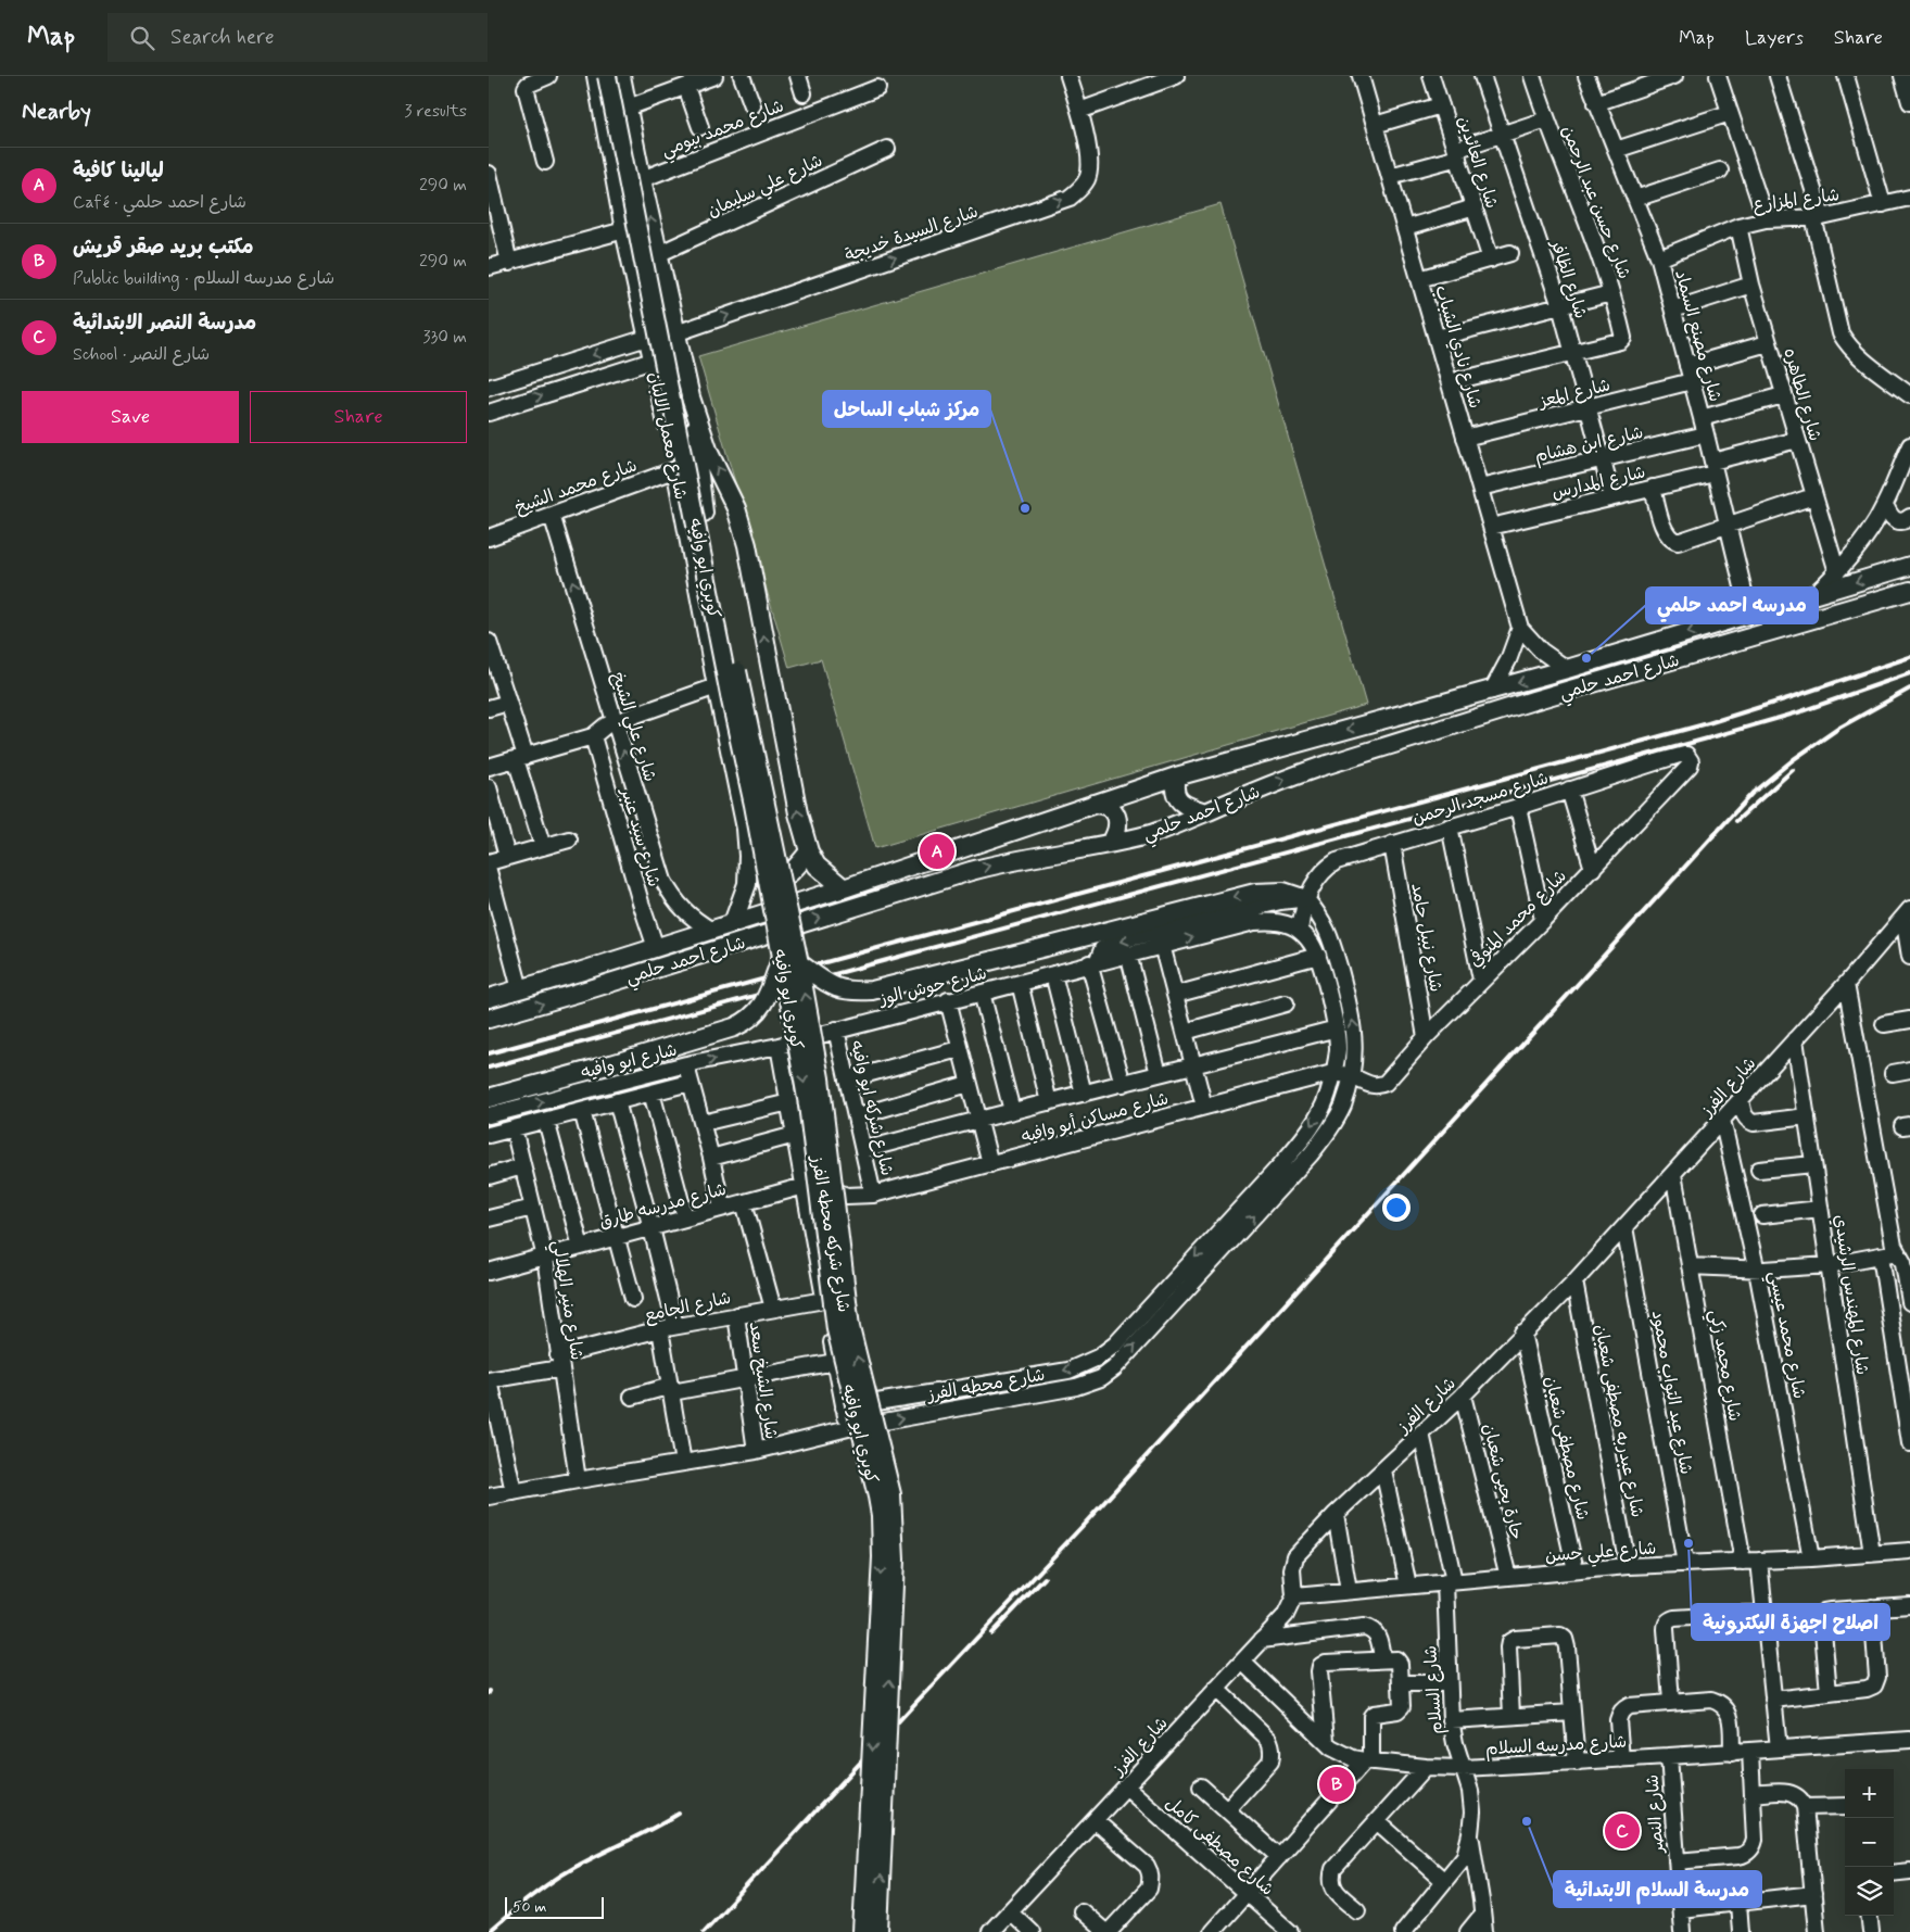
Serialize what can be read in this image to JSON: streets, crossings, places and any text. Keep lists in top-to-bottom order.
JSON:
{
  "streets": {
    "main road": ["شارع معمل الالبان", "كوبري ابو وافيه", "شارع احمد حلمي"],
    "street": [
      "شارع محمد بيومي",
      "شارع العائدين",
      "شارع علي سليمان",
      "شارع المزارع",
      "شارع حسن عبد الرحمن",
      "شارع السيدة خديجة",
      "شارع الظافر",
      "شارع مصنع السماد",
      "شارع نادي الشباب",
      "شارع المعز",
      "شارع الطاهره",
      "شارع ابن هشام",
      "شارع المدارس",
      "شارع محمد الشيخ",
      "شارع علي الشيخ",
      "شارع مسجد الرحمن",
      "شارع سيد عنبر",
      "شارع محمد المنوفي",
      "شارع نبيل حامد",
      "شارع حوش الوز",
      "شارع ابو وافيه",
      "شارع الفرز",
      "شارع شركه ابو وافيه",
      "شارع مساكن أبو وافيه",
      "شارع مدرسه طارق",
      "شارع شركه محطه الفرز",
      "شارع المهندس الرشيدي",
      "شارع منير الهلالي",
      "شارع الجامع",
      "شارع محمد عيسي",
      "شارع محمد زكي",
      "شارع الشيخ سعد",
      "شارع محطه الفرز",
      "شارع عبد التواب محمود",
      "شارع عبدربه مصطفى شعبان",
      "شارع مصطفى شعبان",
      "حارة يحيى شعبان",
      "شارع علي حسن",
      "شارع السلام",
      "شارع مدرسه السلام",
      "شارع النصر",
      "شارع مصطفى كامل"
    ]
  },
  "crossings": [
    ["شارع محمد بيومي", "شارع معمل الالبان"],
    ["شارع علي سليمان", "شارع معمل الالبان"],
    ["شارع المزارع", "شارع مصنع السماد"],
    ["شارع المزارع", "شارع الطاهره"],
    ["شارع حسن عبد الرحمن", "شارع الظافر"],
    ["شارع السيدة خديجة", "شارع معمل الالبان"],
    ["شارع الظافر", "شارع المعز"],
    ["شارع الظافر", "شارع ابن هشام"],
    ["شارع الظافر", "شارع المدارس"],
    ["شارع مصنع السماد", "شارع المعز"],
    ["شارع مصنع السماد", "شارع ابن هشام"],
    ["شارع مصنع السماد", "شارع المدارس"],
    ["شارع مصنع السماد", "شارع احمد حلمي"],
    ["شارع نادي الشباب", "شارع المعز"],
    ["شارع نادي الشباب", "شارع ابن هشام"],
    ["شارع نادي الشباب", "شارع المدارس"],
    ["شارع نادي الشباب", "شارع احمد حلمي"],
    ["شارع الطاهره", "شارع المدارس"],
    ["شارع معمل الالبان", "شارع محمد الشيخ"],
    ["شارع معمل الالبان", "كوبري ابو وافيه"],
    ["شارع معمل الالبان", "شارع احمد حلمي"],
    ["شارع محمد الشيخ", "شارع علي الشيخ"],
    ["شارع احمد حلمي", "شارع علي الشيخ"],
    ["شارع احمد حلمي", "شارع سيد عنبر"],
    ["شارع مسجد الرحمن", "شارع محمد المنوفي"],
    ["شارع مسجد الرحمن", "شارع نبيل حامد"],
    ["شارع مسجد الرحمن", "شارع حوش الوز"],
    ["شارع مسجد الرحمن", "شارع محطه الفرز"],
    ["شارع محمد المنوفي", "شارع نبيل حامد"],
    ["شارع محمد المنوفي", "شارع مساكن أبو وافيه"],
    ["شارع محمد المنوفي", "شارع محطه الفرز"],
    ["شارع حوش الوز", "شارع ابو وافيه"],
    ["شارع حوش الوز", "شارع شركه ابو وافيه"],
    ["شارع حوش الوز", "شارع شركه محطه الفرز"],
    ["شارع حوش الوز", "شارع محطه الفرز"],
    ["شارع ابو وافيه", "شارع شركه محطه الفرز"],
    ["شارع ابو وافيه", "شارع منير الهلالي"],
    ["شارع الفرز", "شارع المهندس الرشيدي"],
    ["شارع الفرز", "شارع محمد عيسي"],
    ["شارع الفرز", "شارع محمد زكي"],
    ["شارع الفرز", "شارع عبد التواب محمود"],
    ["شارع الفرز", "شارع عبدربه مصطفى شعبان"],
    ["شارع الفرز", "شارع مصطفى شعبان"],
    ["شارع الفرز", "حارة يحيى شعبان"],
    ["شارع الفرز", "شارع علي حسن"],
    ["شارع الفرز", "شارع السلام"],
    ["شارع الفرز", "شارع مدرسه السلام"],
    ["شارع الفرز", "شارع مصطفى كامل"],
    ["شارع شركه ابو وافيه", "شارع مساكن أبو وافيه"],
    ["شارع مساكن أبو وافيه", "شارع مدرسه طارق"],
    ["شارع مساكن أبو وافيه", "شارع محطه الفرز"],
    ["شارع مدرسه طارق", "شارع شركه محطه الفرز"],
    ["شارع مدرسه طارق", "شارع منير الهلالي"],
    ["شارع شركه محطه الفرز", "شارع الجامع"],
    ["شارع شركه محطه الفرز", "شارع محطه الفرز"],
    ["شارع المهندس الرشيدي", "شارع علي حسن"],
    ["شارع منير الهلالي", "شارع الجامع"],
    ["شارع منير الهلالي", "شارع محطه الفرز"],
    ["شارع الجامع", "شارع الشيخ سعد"],
    ["شارع محمد عيسي", "شارع علي حسن"],
    ["شارع محمد زكي", "شارع علي حسن"],
    ["شارع الشيخ سعد", "شارع محطه الفرز"],
    ["شارع عبد التواب محمود", "شارع علي حسن"],
    ["شارع عبدربه مصطفى شعبان", "شارع علي حسن"],
    ["شارع مصطفى شعبان", "شارع علي حسن"],
    ["حارة يحيى شعبان", "شارع علي حسن"],
    ["شارع علي حسن", "شارع السلام"],
    ["شارع السلام", "شارع مدرسه السلام"],
    ["شارع مدرسه السلام", "شارع النصر"]
  ],
  "one_way": ["شارع السيدة خديجة"],
  "places": [
    "مركز شباب الساحل",
    "مدرسه احمد حلمي",
    "اصلاح اجهزة اليكترونية",
    "مدرسة السلام الابتدائية"
  ],
  "scale_bar": "50 m",
  "page": {
    "header": "Map",
    "search": "Search here",
    "nav": ["Map", "Layers", "Share"],
    "heading": ["Nearby", "3 results"],
    "list": [
      {
        "mark": "A",
        "name": "ليالينا كافية",
        "note": "Café · شارع احمد حلمي",
        "value": "290 m"
      },
      {
        "mark": "B",
        "name": "مكتب بريد صقر قريش",
        "note": "Public building · شارع مدرسه السلام",
        "value": "290 m"
      },
      {
        "mark": "C",
        "name": "مدرسة النصر الابتدائية",
        "note": "School · شارع النصر",
        "value": "330 m"
      }
    ],
    "buttons": ["Save", "Share"],
    "pins": ["A", "B", "C"],
    "map_buttons": ["+", "−"],
    "scale": "50 m"
  }
}
